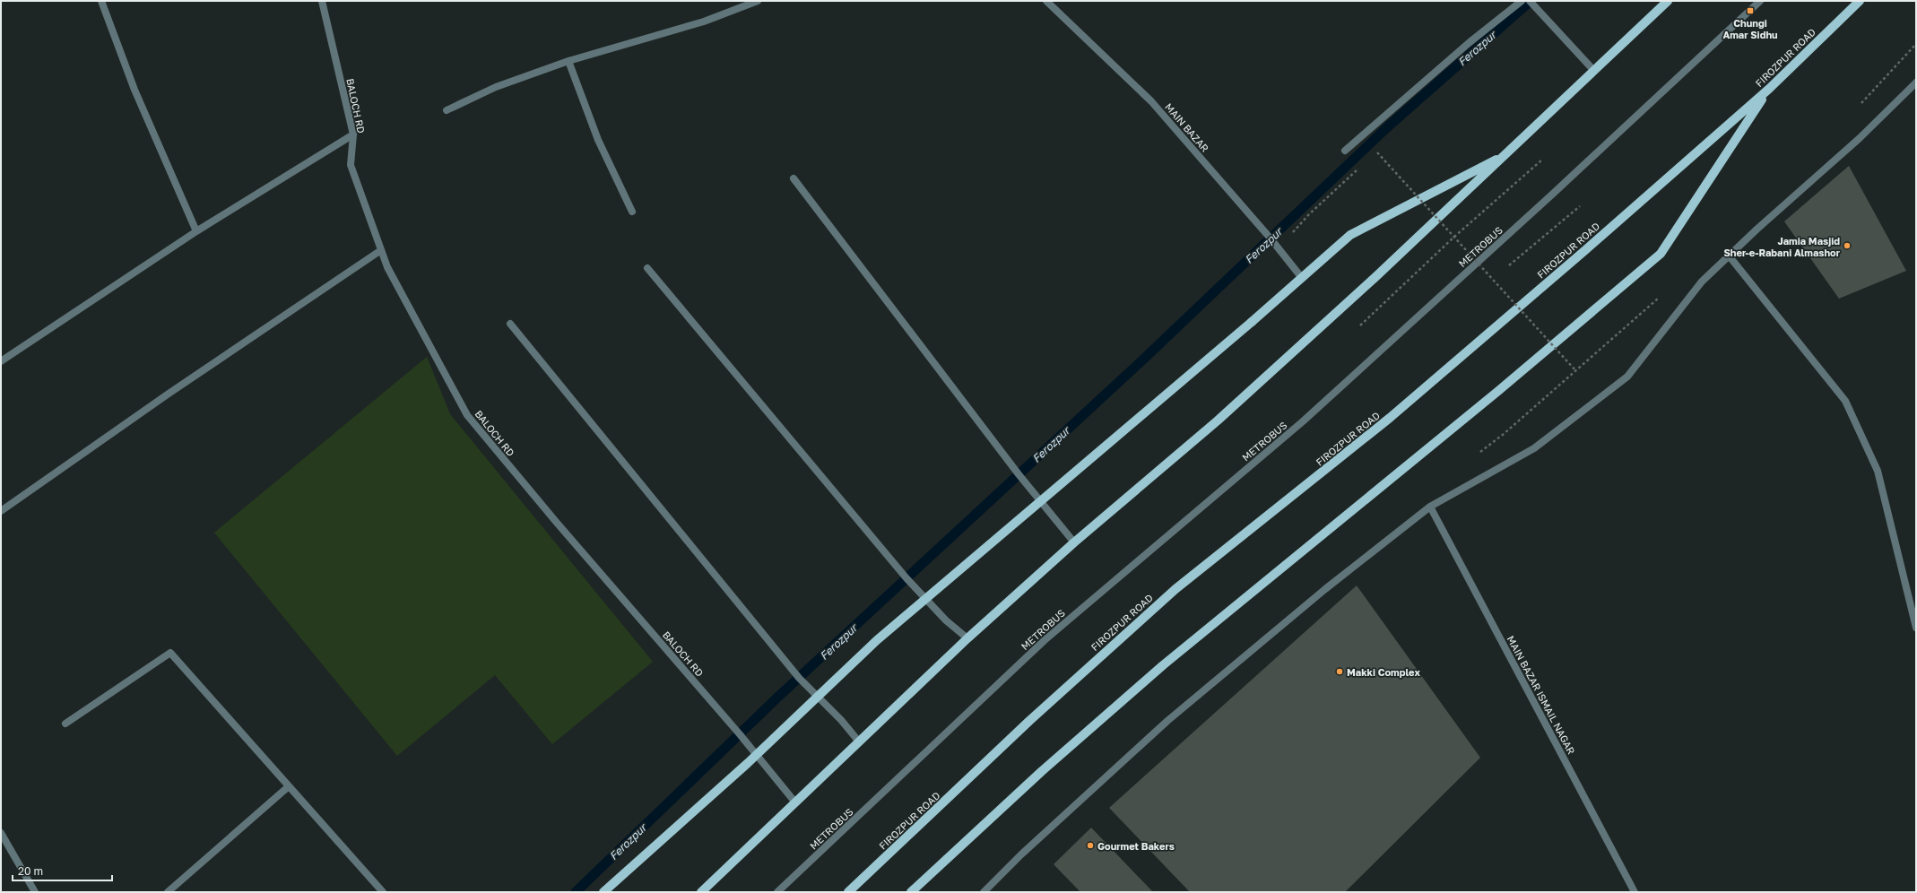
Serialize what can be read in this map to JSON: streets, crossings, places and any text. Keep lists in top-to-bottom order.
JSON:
{
  "streets": {
    "main road": ["FIROZPUR ROAD"],
    "street": [
      "BALOCH RD",
      "MAIN BAZAR",
      "METROBUS",
      "MAIN BAZAR ISMAIL NAGAR"
    ]
  },
  "water": ["Ferozpur"],
  "places": {
    "transit": ["Chungi Amar Sidhu"],
    "other": ["Jamia Masjid Sher-e-Rabani Almashor", "Makki Complex", "Gourmet Bakers"]
  },
  "scale_bar": "20 m"
}
